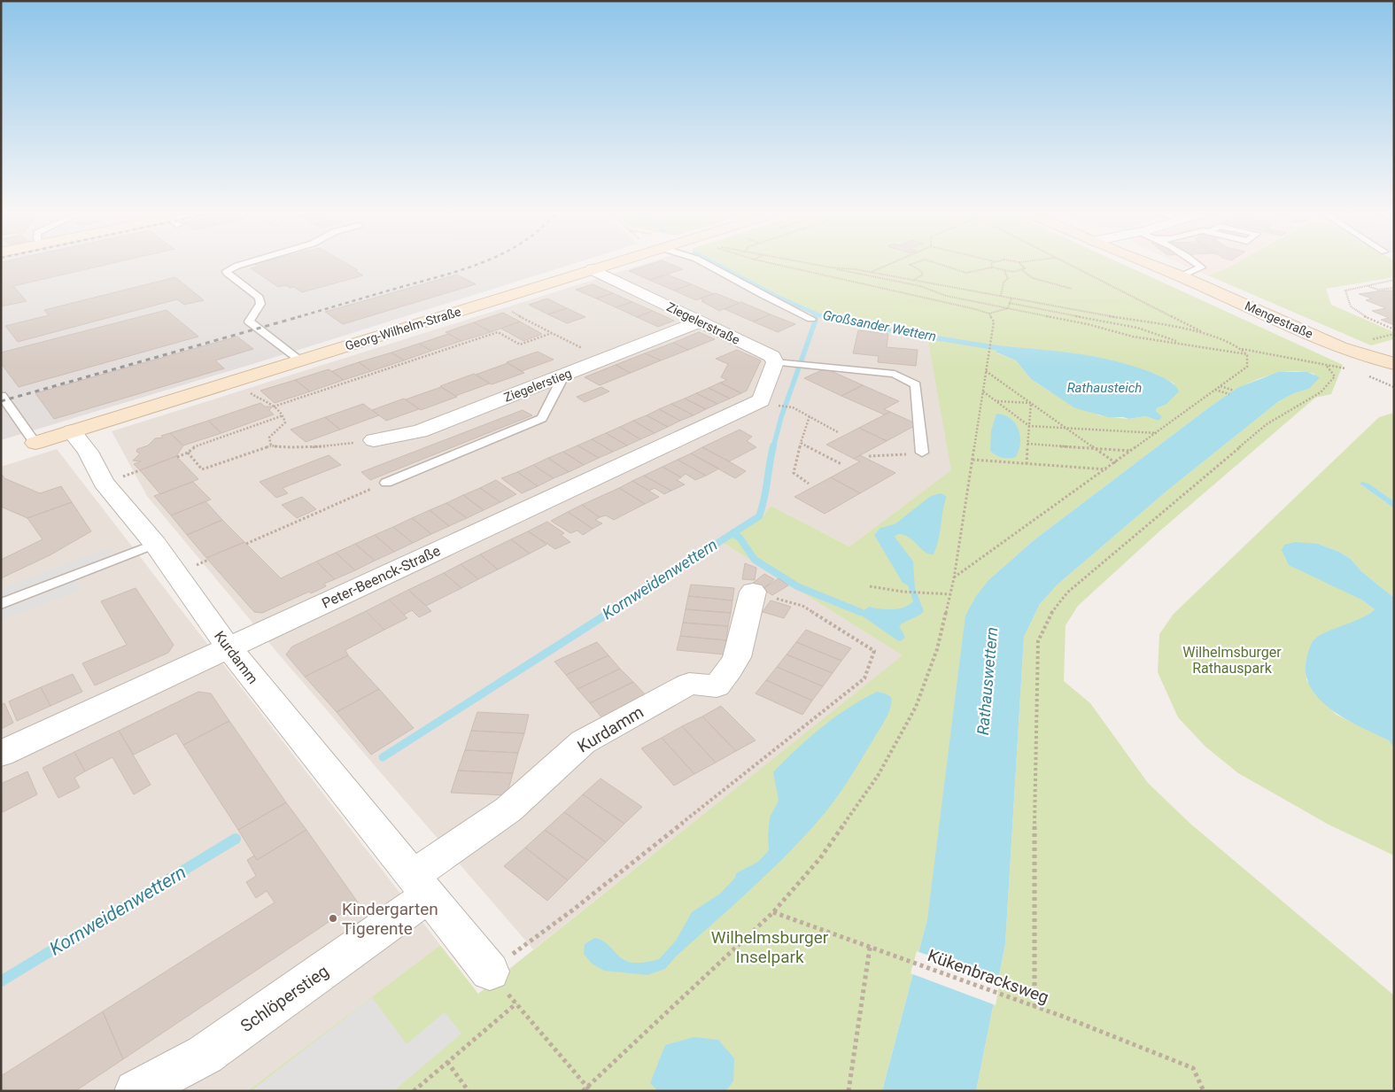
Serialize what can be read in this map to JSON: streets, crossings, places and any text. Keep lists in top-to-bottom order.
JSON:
{
  "streets": {
    "main road": ["Mengestraße", "Georg-Wilhelm-Straße"],
    "street": [
      "Ziegelerstraße",
      "Ziegelerstieg",
      "Peter-Beenck-Straße",
      "Kurdamm",
      "Schlöperstieg"
    ],
    "path": ["Kükenbracksweg"]
  },
  "crossings": [
    ["Ziegelerstraße", "Georg-Wilhelm-Straße"],
    ["Ziegelerstraße", "Ziegelerstieg"],
    ["Georg-Wilhelm-Straße", "Kurdamm"],
    ["Peter-Beenck-Straße", "Kurdamm"],
    ["Kurdamm", "Schlöperstieg"]
  ],
  "water": [
    "Großsander Wettern",
    "Rathausteich",
    "Kornweidenwettern",
    "Rathauswettern"
  ],
  "parks": ["Wilhelmsburger Rathauspark", "Wilhelmsburger Inselpark"],
  "places": ["Kindergarten Tigerente"]
}
